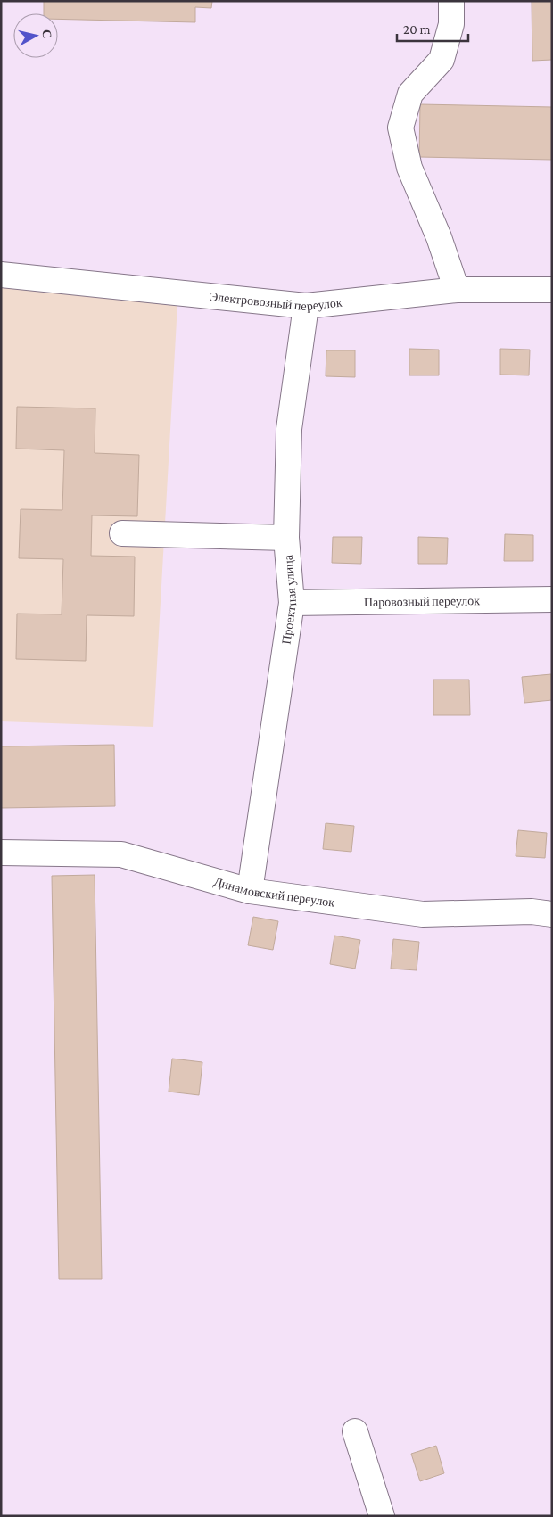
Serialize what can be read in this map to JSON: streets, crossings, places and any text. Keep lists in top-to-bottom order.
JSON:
{
  "streets": {
    "street": [
      "Электровозный переулок",
      "Проектная улица",
      "Паровозный переулок",
      "Динамовский переулок"
    ]
  },
  "crossings": [
    ["Электровозный переулок", "Проектная улица"],
    ["Проектная улица", "Паровозный переулок"],
    ["Проектная улица", "Динамовский переулок"]
  ],
  "scale_bar": "20 m",
  "north": "right"
}
